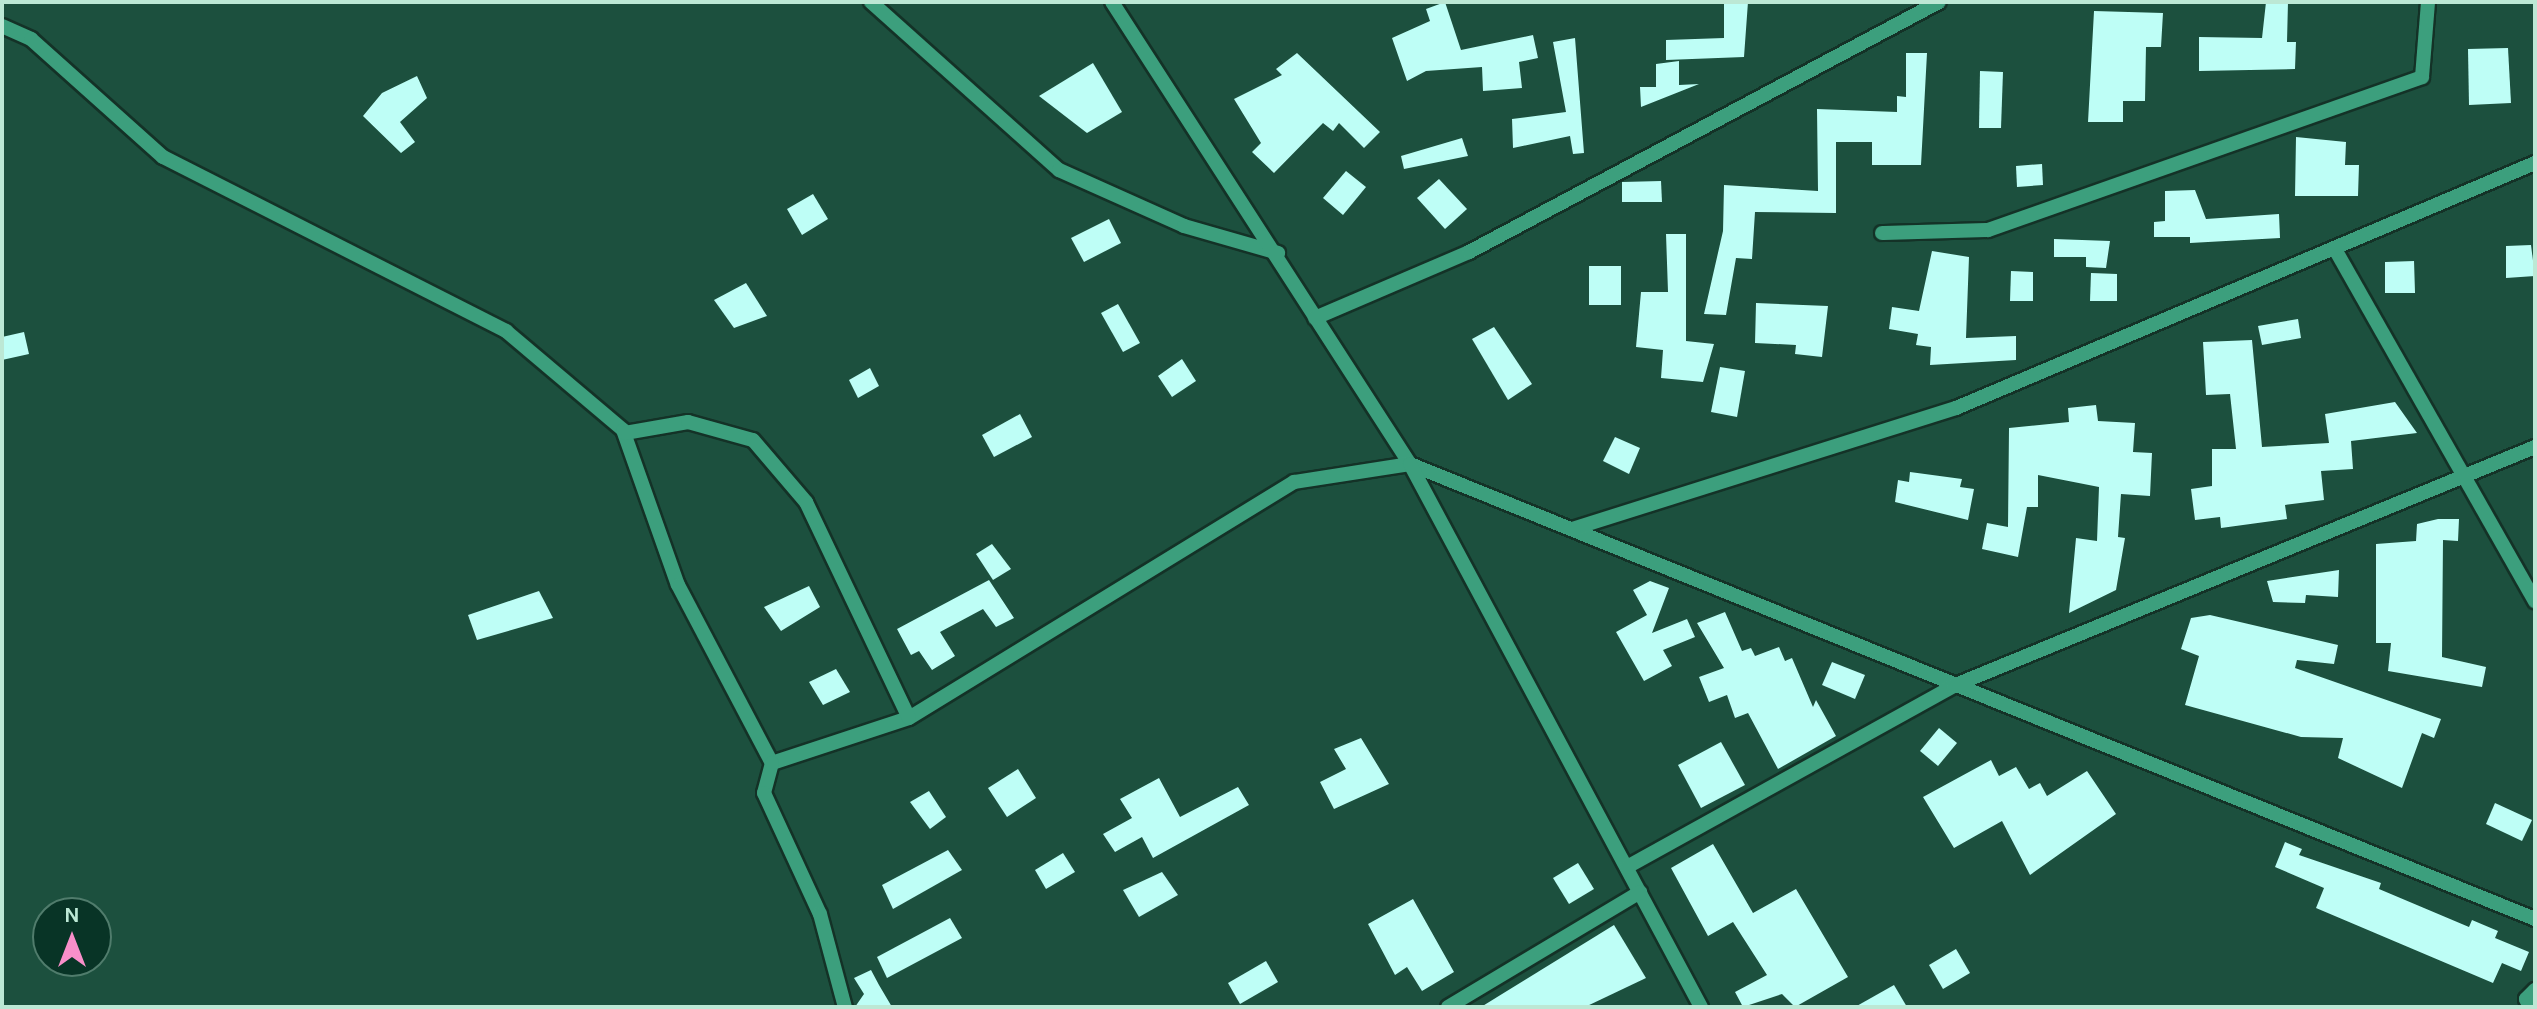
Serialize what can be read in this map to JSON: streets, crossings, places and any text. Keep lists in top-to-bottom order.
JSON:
{
  "north": "top"
}
